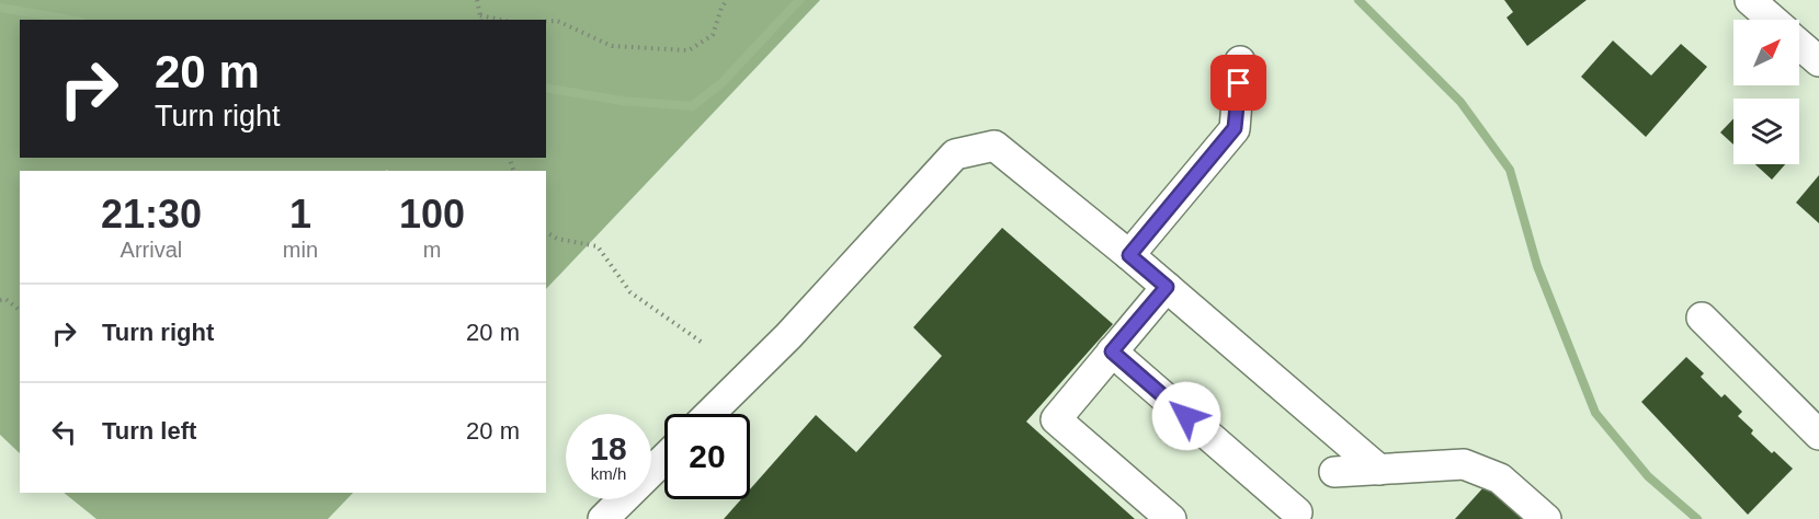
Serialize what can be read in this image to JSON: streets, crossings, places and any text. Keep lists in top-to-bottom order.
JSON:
{
  "north": "top right",
  "page": {
    "turn": ["20 m", "Turn right"],
    "eta": [
      "21:30",
      "Arrival",
      "1",
      "min",
      "100",
      "m"
    ],
    "list": [
      {
        "name": "Turn right",
        "value": "20 m"
      },
      {
        "name": "Turn left",
        "value": "20 m"
      }
    ],
    "speed": "18 km/h",
    "limit": "20"
  }
}
